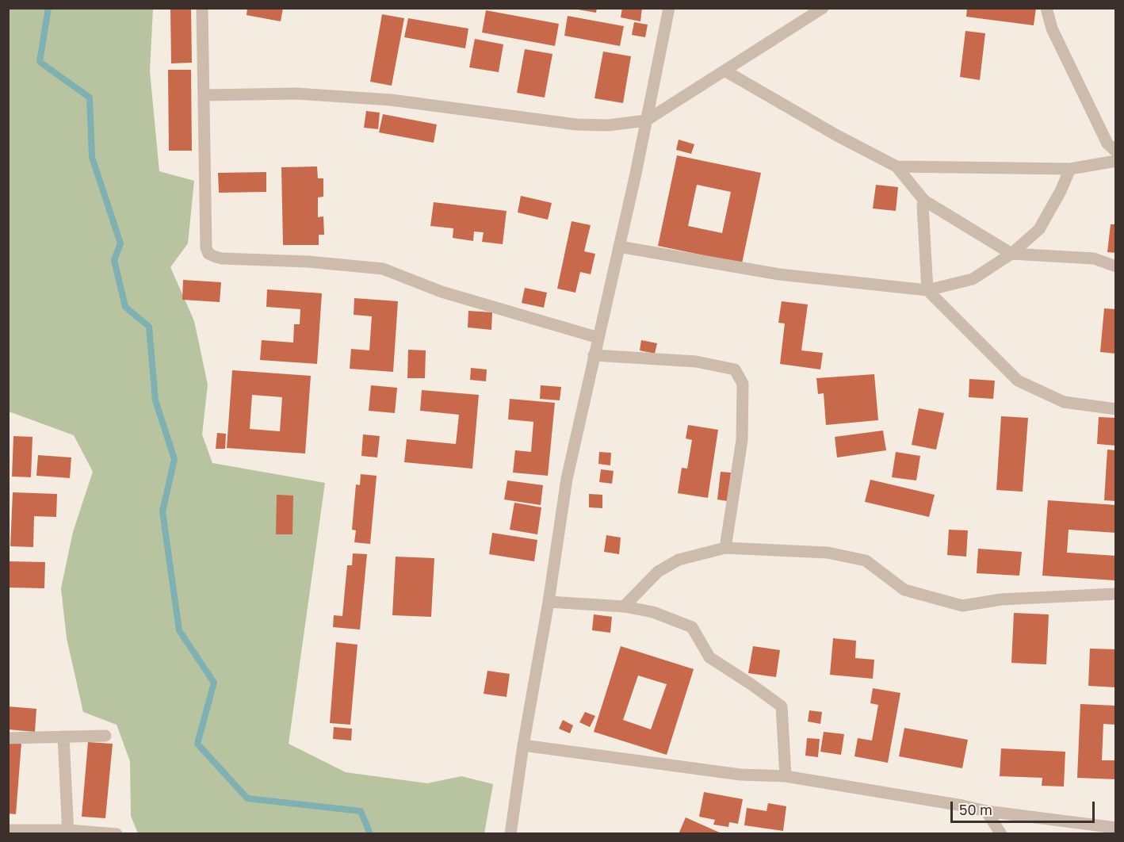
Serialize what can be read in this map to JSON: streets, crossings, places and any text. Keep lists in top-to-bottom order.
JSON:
{
  "scale_bar": "50 m"
}
